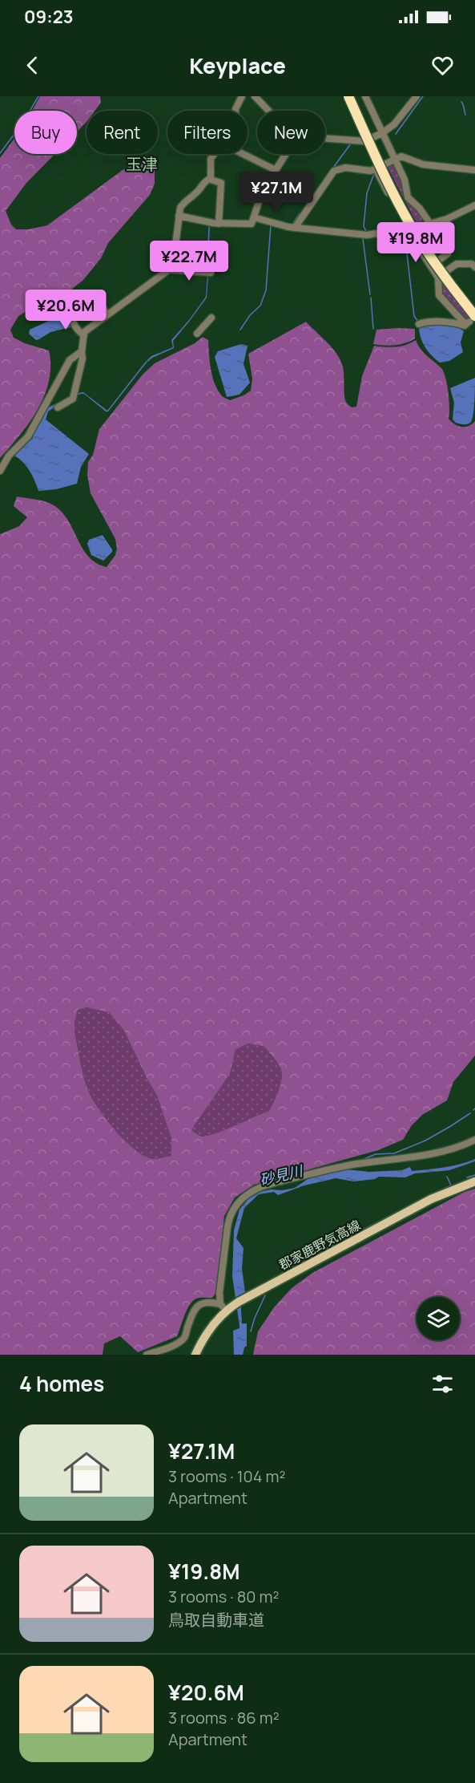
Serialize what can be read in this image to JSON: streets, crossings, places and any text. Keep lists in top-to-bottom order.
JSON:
{
  "streets": {
    "main road": ["郡家鹿野気高線"]
  },
  "districts": ["玉津"],
  "water": ["砂見川"],
  "page": {
    "status": "09:23",
    "header": "Keyplace",
    "chip": [
      "Buy",
      "Rent",
      "Filters",
      "New"
    ],
    "price": [
      "¥27.1M",
      "¥19.8M",
      "¥22.7M",
      "¥20.6M"
    ],
    "heading": "4 homes",
    "list": [
      {
        "name": "¥27.1M",
        "note": "3 rooms · 104 m² · Apartment"
      },
      {
        "name": "¥19.8M",
        "note": "3 rooms · 80 m² · 鳥取自動車道"
      },
      {
        "name": "¥20.6M",
        "note": "3 rooms · 86 m² · Apartment"
      }
    ]
  }
}
